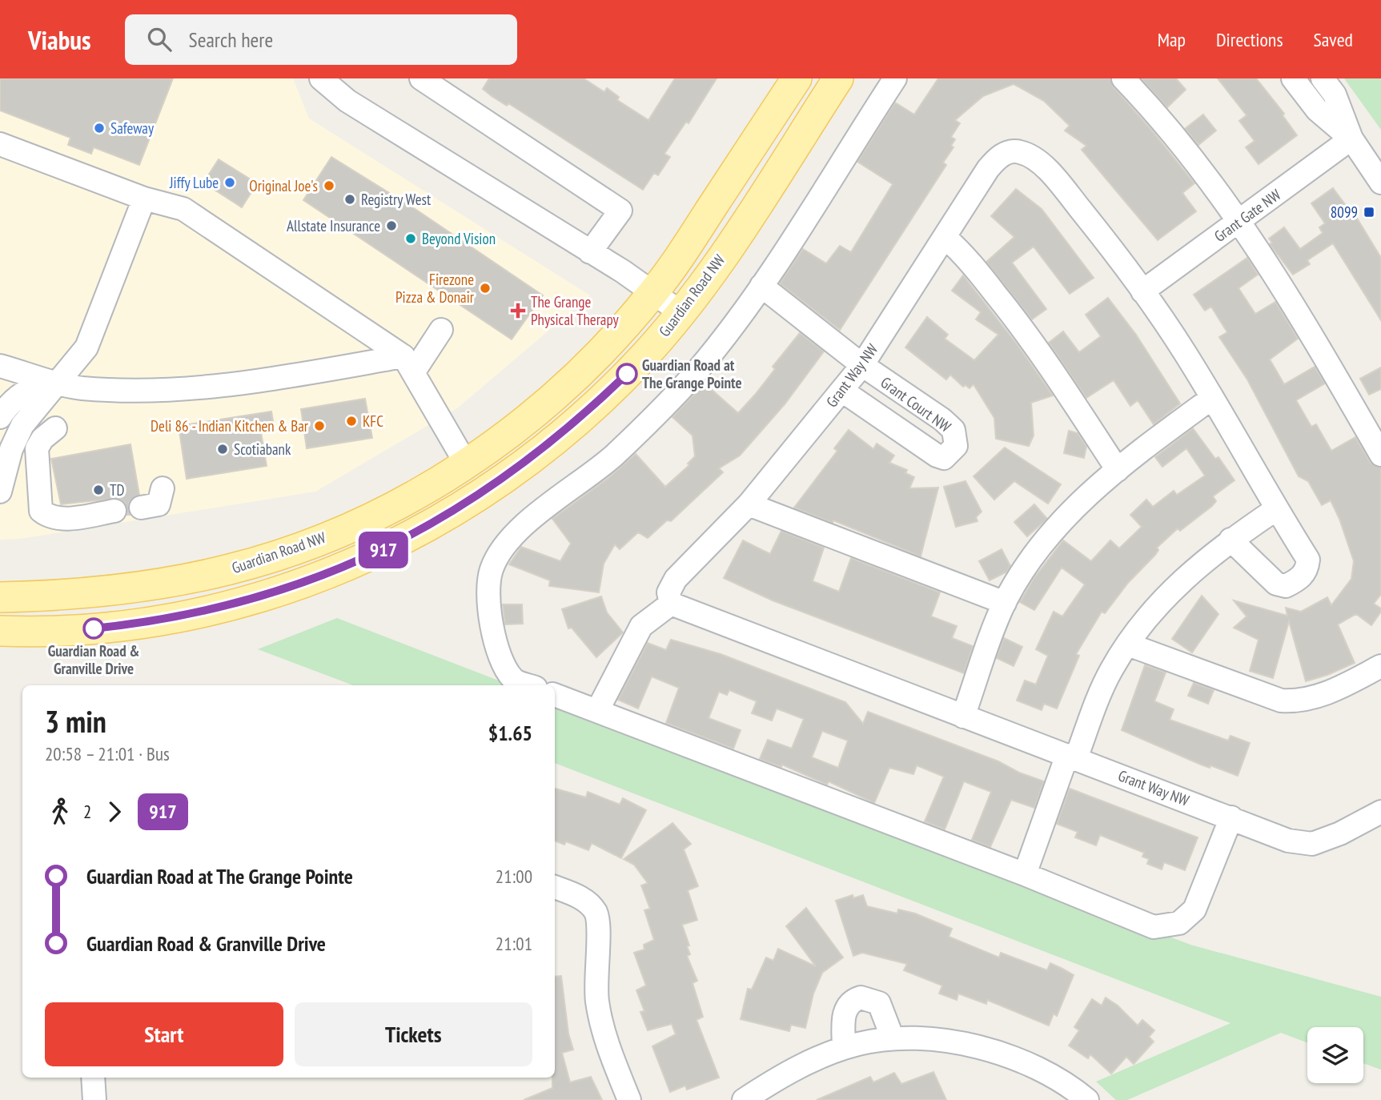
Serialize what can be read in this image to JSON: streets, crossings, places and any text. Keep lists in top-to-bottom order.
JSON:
{
  "streets": {
    "main road": ["Guardian Road NW"],
    "street": ["Grant Gate NW", "Grant Way NW", "Grant Court NW"]
  },
  "crossings": [
    ["Grant Gate NW", "Grant Way NW"],
    ["Grant Way NW", "Grant Court NW"]
  ],
  "places": {
    "other": [
      "Safeway",
      "Jiffy Lube",
      "Original Joe's",
      "Registry West",
      "Allstate Insurance",
      "Beyond Vision",
      "Firezone Pizza & Donair",
      "Guardian Road at The Grange Pointe",
      "KFC",
      "Deli 86 - Indian Kitchen & Bar",
      "Scotiabank",
      "TD",
      "Guardian Road & Granville Drive"
    ],
    "transit": ["8099"],
    "health": ["The Grange Physical Therapy"]
  },
  "lines": ["bus line 917"],
  "page": {
    "header": "Viabus",
    "search": "Search here",
    "nav": ["Map", "Directions", "Saved"],
    "on_map": "917",
    "heading": ["3 min", "20:58 – 21:01 · Bus", "$1.65"],
    "legs": ["2", "917"],
    "list": [
      {
        "name": "Guardian Road at The Grange Pointe",
        "value": "21:00"
      },
      {
        "name": "Guardian Road & Granville Drive",
        "value": "21:01"
      }
    ],
    "buttons": ["Start", "Tickets"]
  }
}
